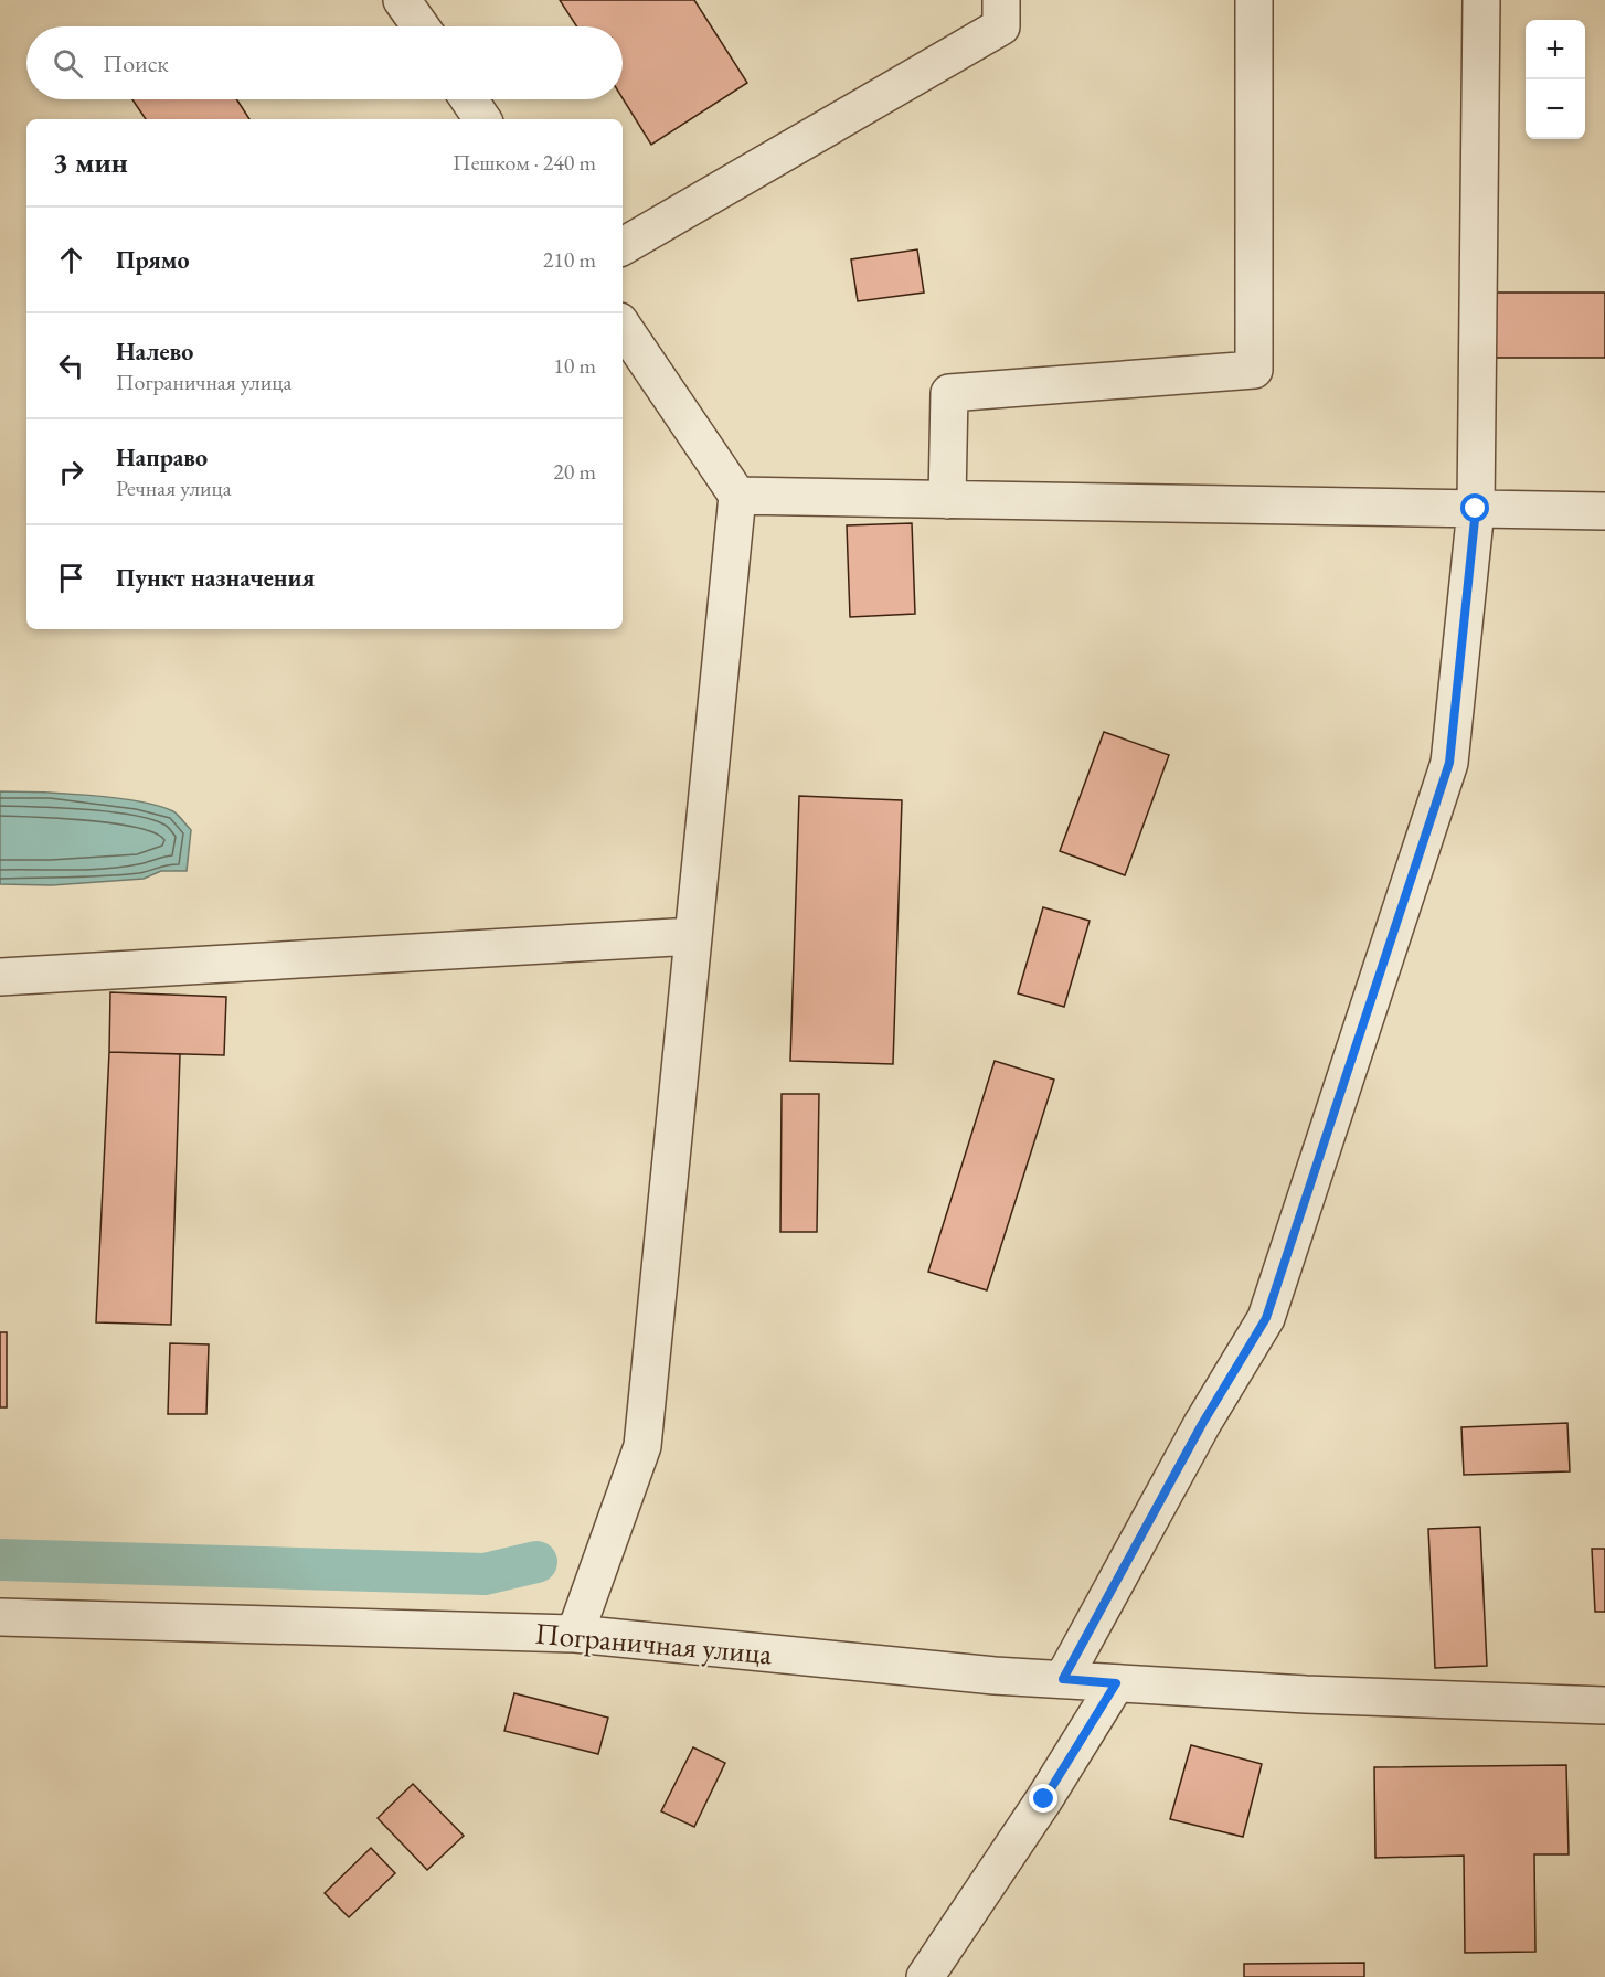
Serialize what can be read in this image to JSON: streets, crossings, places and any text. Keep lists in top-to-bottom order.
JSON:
{
  "streets": {
    "street": ["Пограничная улица"]
  },
  "page": {
    "map_buttons": ["+", "−"],
    "search": "Поиск",
    "heading": ["3 мин", "Пешком · 240 m"],
    "list": [
      ["Прямо", "210 m"],
      ["Налево", "Пограничная улица", "10 m"],
      ["Направо", "Речная улица", "20 m"],
      "Пункт назначения"
    ]
  }
}
